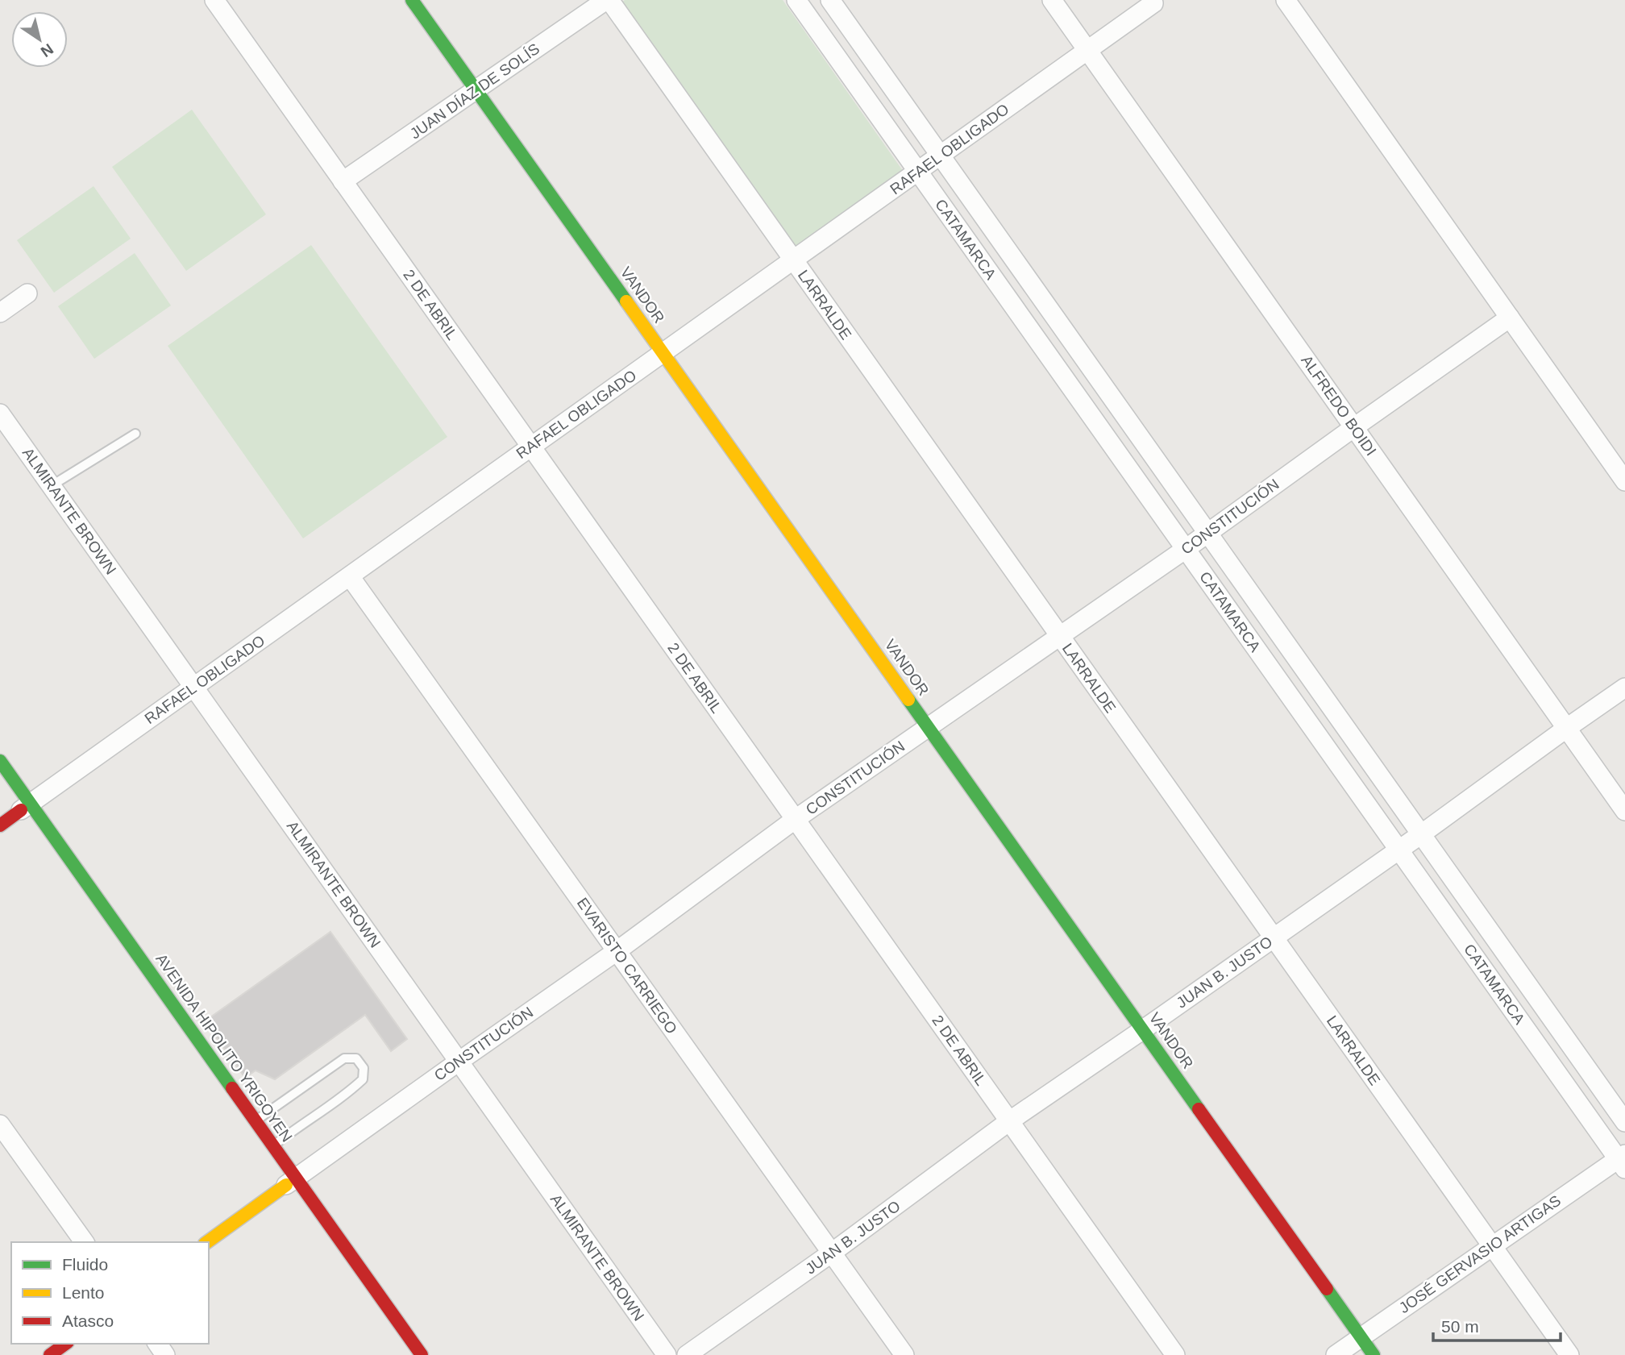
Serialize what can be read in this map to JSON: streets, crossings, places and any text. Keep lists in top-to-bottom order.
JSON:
{
  "streets": {
    "street": [
      "JUAN DÍAZ DE SOLÍS",
      "RAFAEL OBLIGADO",
      "CATAMARCA",
      "VANDOR",
      "2 DE ABRIL",
      "LARRALDE",
      "ALFREDO BOIDI",
      "ALMIRANTE BROWN",
      "CONSTITUCIÓN",
      "EVARISTO CARRIEGO",
      "JUAN B. JUSTO",
      "AVENIDA HIPOLITO YRIGOYEN",
      "JOSÉ GERVASIO ARTIGAS"
    ]
  },
  "crossings": [
    ["JUAN DÍAZ DE SOLÍS", "VANDOR"],
    ["JUAN DÍAZ DE SOLÍS", "2 DE ABRIL"],
    ["JUAN DÍAZ DE SOLÍS", "LARRALDE"],
    ["RAFAEL OBLIGADO", "CATAMARCA"],
    ["RAFAEL OBLIGADO", "VANDOR"],
    ["RAFAEL OBLIGADO", "2 DE ABRIL"],
    ["RAFAEL OBLIGADO", "LARRALDE"],
    ["RAFAEL OBLIGADO", "ALFREDO BOIDI"],
    ["RAFAEL OBLIGADO", "ALMIRANTE BROWN"],
    ["RAFAEL OBLIGADO", "EVARISTO CARRIEGO"],
    ["RAFAEL OBLIGADO", "AVENIDA HIPOLITO YRIGOYEN"],
    ["CATAMARCA", "CONSTITUCIÓN"],
    ["CATAMARCA", "JUAN B. JUSTO"],
    ["CATAMARCA", "JOSÉ GERVASIO ARTIGAS"],
    ["VANDOR", "CONSTITUCIÓN"],
    ["VANDOR", "JUAN B. JUSTO"],
    ["VANDOR", "JOSÉ GERVASIO ARTIGAS"],
    ["2 DE ABRIL", "CONSTITUCIÓN"],
    ["2 DE ABRIL", "JUAN B. JUSTO"],
    ["LARRALDE", "CONSTITUCIÓN"],
    ["LARRALDE", "JUAN B. JUSTO"],
    ["LARRALDE", "JOSÉ GERVASIO ARTIGAS"],
    ["ALFREDO BOIDI", "CONSTITUCIÓN"],
    ["ALFREDO BOIDI", "JUAN B. JUSTO"],
    ["ALMIRANTE BROWN", "CONSTITUCIÓN"],
    ["CONSTITUCIÓN", "EVARISTO CARRIEGO"],
    ["CONSTITUCIÓN", "AVENIDA HIPOLITO YRIGOYEN"],
    ["EVARISTO CARRIEGO", "JUAN B. JUSTO"]
  ],
  "legend": ["Fluido", "Lento", "Atasco"],
  "scale_bar": "50 m",
  "north": "bottom right"
}
